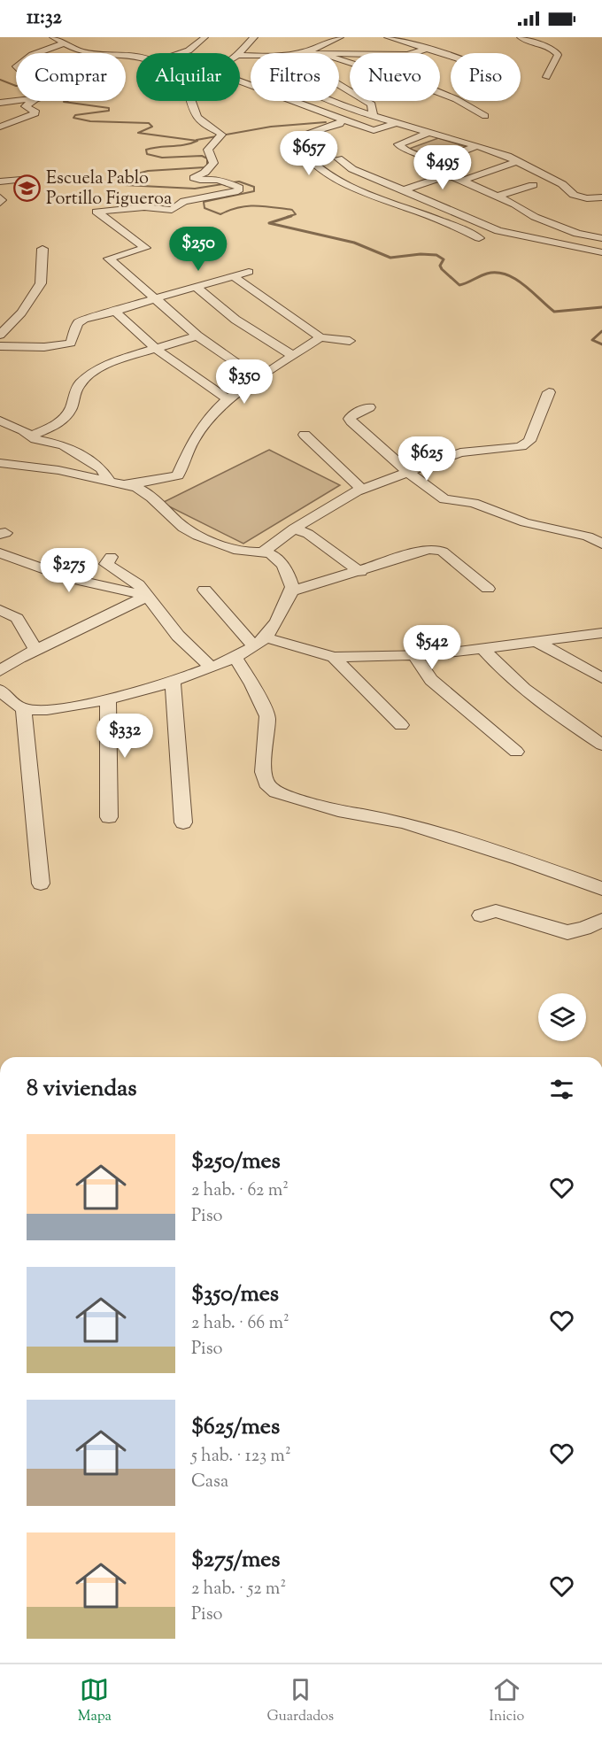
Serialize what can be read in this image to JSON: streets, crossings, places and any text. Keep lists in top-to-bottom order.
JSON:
{
  "places": {
    "school or university": ["Escuela Pablo Portillo Figueroa"]
  },
  "page": {
    "status": "11:32",
    "chip": [
      "Comprar",
      "Alquilar",
      "Filtros",
      "Nuevo",
      "Piso"
    ],
    "price": [
      "$657",
      "$495",
      "$250",
      "$350",
      "$625",
      "$275",
      "$542",
      "$332"
    ],
    "heading": "8 viviendas",
    "list": [
      {
        "name": "$250/mes",
        "note": "2 hab. · 62 m² · Piso"
      },
      {
        "name": "$350/mes",
        "note": "2 hab. · 66 m² · Piso"
      },
      {
        "name": "$625/mes",
        "note": "5 hab. · 123 m² · Casa"
      },
      {
        "name": "$275/mes",
        "note": "2 hab. · 52 m² · Piso"
      }
    ],
    "tabs": ["Mapa", "Guardados", "Inicio"]
  }
}
